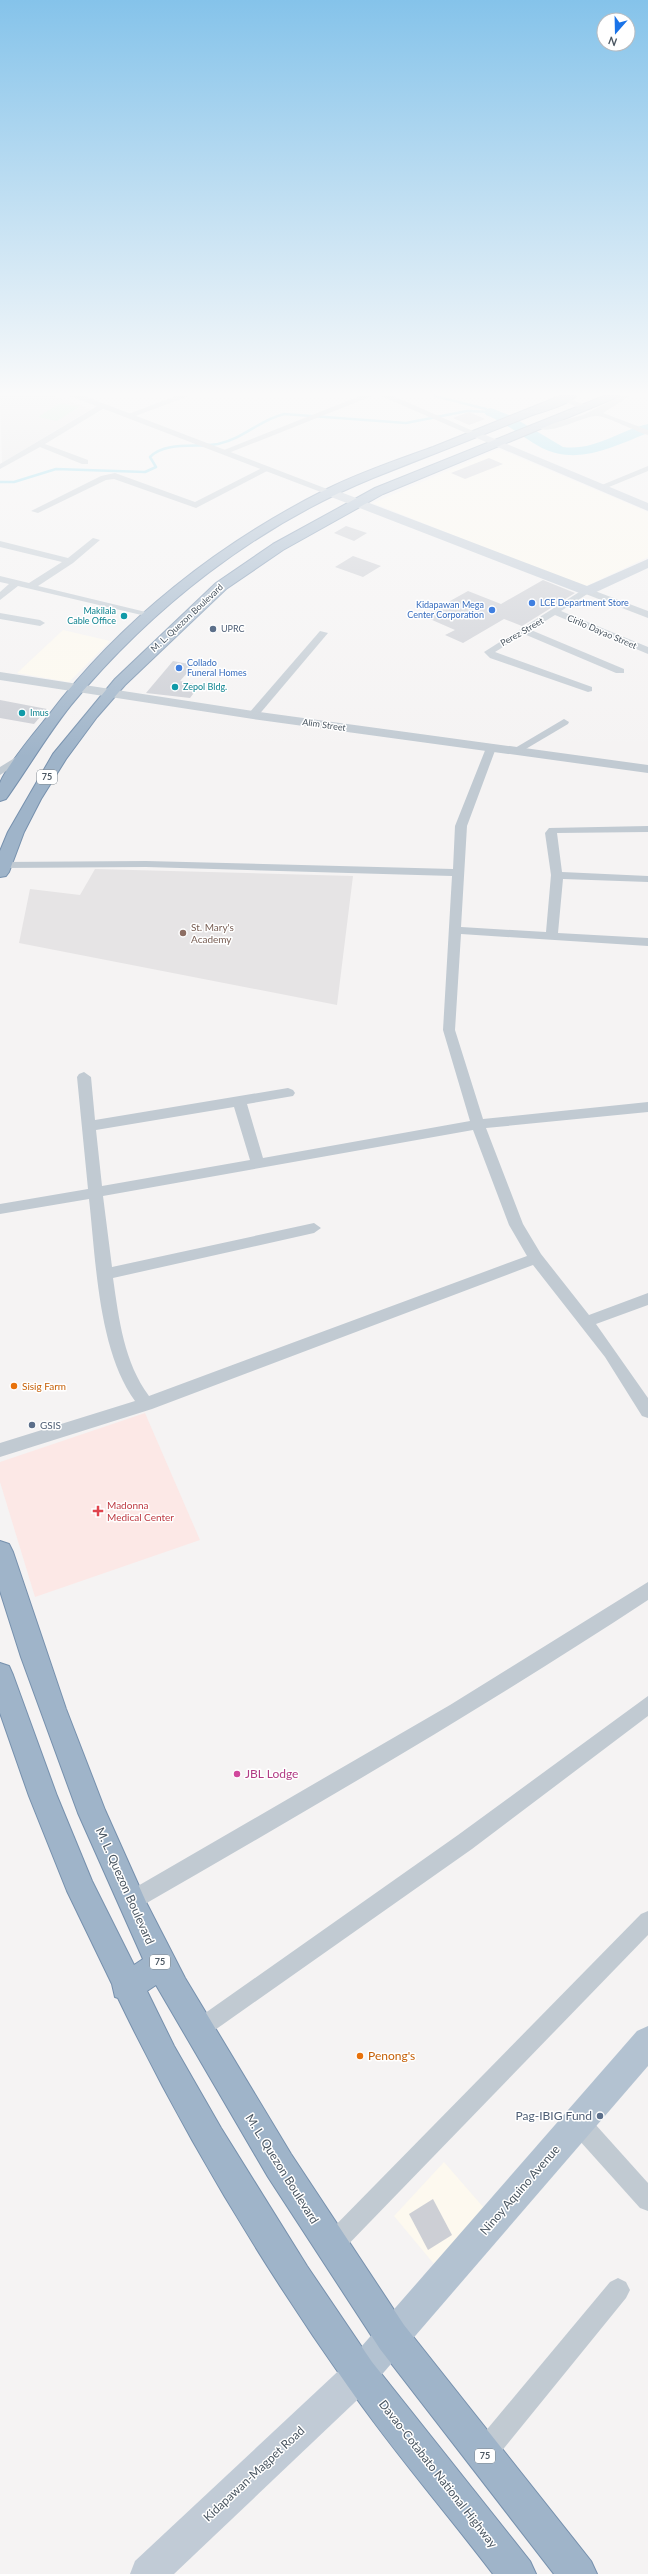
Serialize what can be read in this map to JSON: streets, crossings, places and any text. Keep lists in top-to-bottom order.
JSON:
{
  "streets": {
    "highway": ["M. L. Quezon Boulevard", "75", "Davao-Cotabato National Highway"],
    "main road": ["Perez Street", "Ninoy Aquino Avenue", "Kidapawan-Magpet Road"],
    "street": ["Cirilo Dayao Street", "Alim Street"]
  },
  "crossings": [
    ["M. L. Quezon Boulevard", "Alim Street"],
    ["M. L. Quezon Boulevard", "75"],
    ["M. L. Quezon Boulevard", "Ninoy Aquino Avenue"],
    ["Perez Street", "Cirilo Dayao Street"],
    ["75", "Ninoy Aquino Avenue"],
    ["Ninoy Aquino Avenue", "Kidapawan-Magpet Road"],
    ["Ninoy Aquino Avenue", "Davao-Cotabato National Highway"],
    ["Kidapawan-Magpet Road", "Davao-Cotabato National Highway"]
  ],
  "places": {
    "other": [
      "LCE Department Store",
      "Kidapawan Mega Center Corporation",
      "Makilala Cable Office",
      "UPRC",
      "Collado Funeral Homes",
      "Zepol Bldg.",
      "Imus",
      "St. Mary's Academy",
      "Sisig Farm",
      "GSIS",
      "JBL Lodge",
      "Penong's",
      "Pag-IBIG Fund"
    ],
    "health": ["Madonna Medical Center"]
  },
  "north": "bottom"
}
